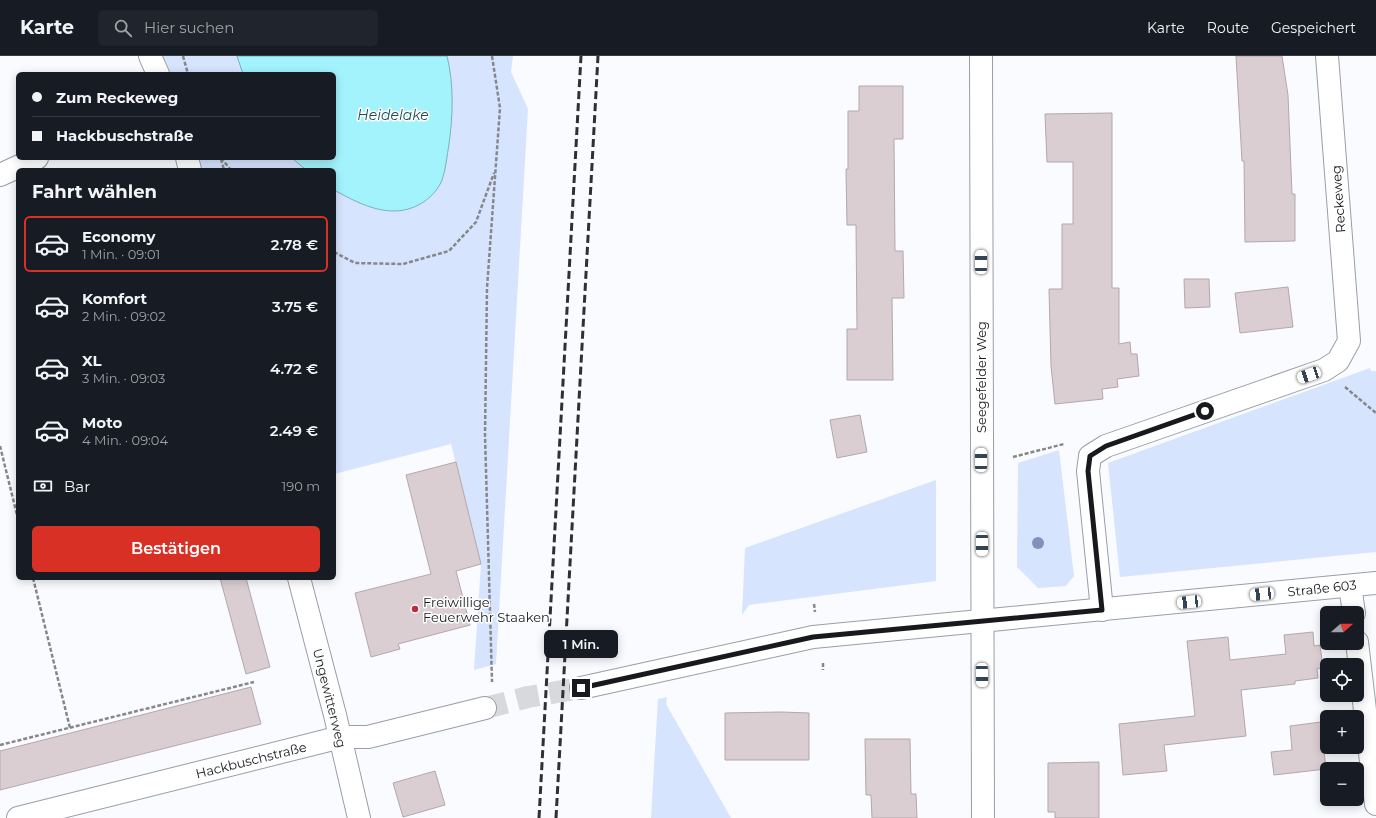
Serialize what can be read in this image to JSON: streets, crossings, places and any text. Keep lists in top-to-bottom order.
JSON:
{
  "streets": {
    "street": [
      "Reckeweg",
      "Seegefelder Weg",
      "Straße 603",
      "Ungewitterweg",
      "Hackbuschstraße"
    ]
  },
  "crossings": [
    ["Seegefelder Weg", "Straße 603"],
    ["Ungewitterweg", "Hackbuschstraße"]
  ],
  "water": ["Heidelake"],
  "places": ["Freiwillige Feuerwehr Staaken"],
  "north": "right",
  "page": {
    "header": "Karte",
    "search": "Hier suchen",
    "nav": ["Karte", "Route", "Gespeichert"],
    "banner": ["Zum Reckeweg", "Hackbuschstraße"],
    "heading": "Fahrt wählen",
    "list": [
      {
        "name": "Economy",
        "note": "1 Min. · 09:01",
        "value": "2.78 €"
      },
      {
        "name": "Komfort",
        "note": "2 Min. · 09:02",
        "value": "3.75 €"
      },
      {
        "name": "XL",
        "note": "3 Min. · 09:03",
        "value": "4.72 €"
      },
      {
        "name": "Moto",
        "note": "4 Min. · 09:04",
        "value": "2.49 €"
      }
    ],
    "pay": ["Bar", "190 m"],
    "buttons": "Bestätigen",
    "map_buttons": ["+", "−"],
    "bubble": "1 Min."
  }
}
